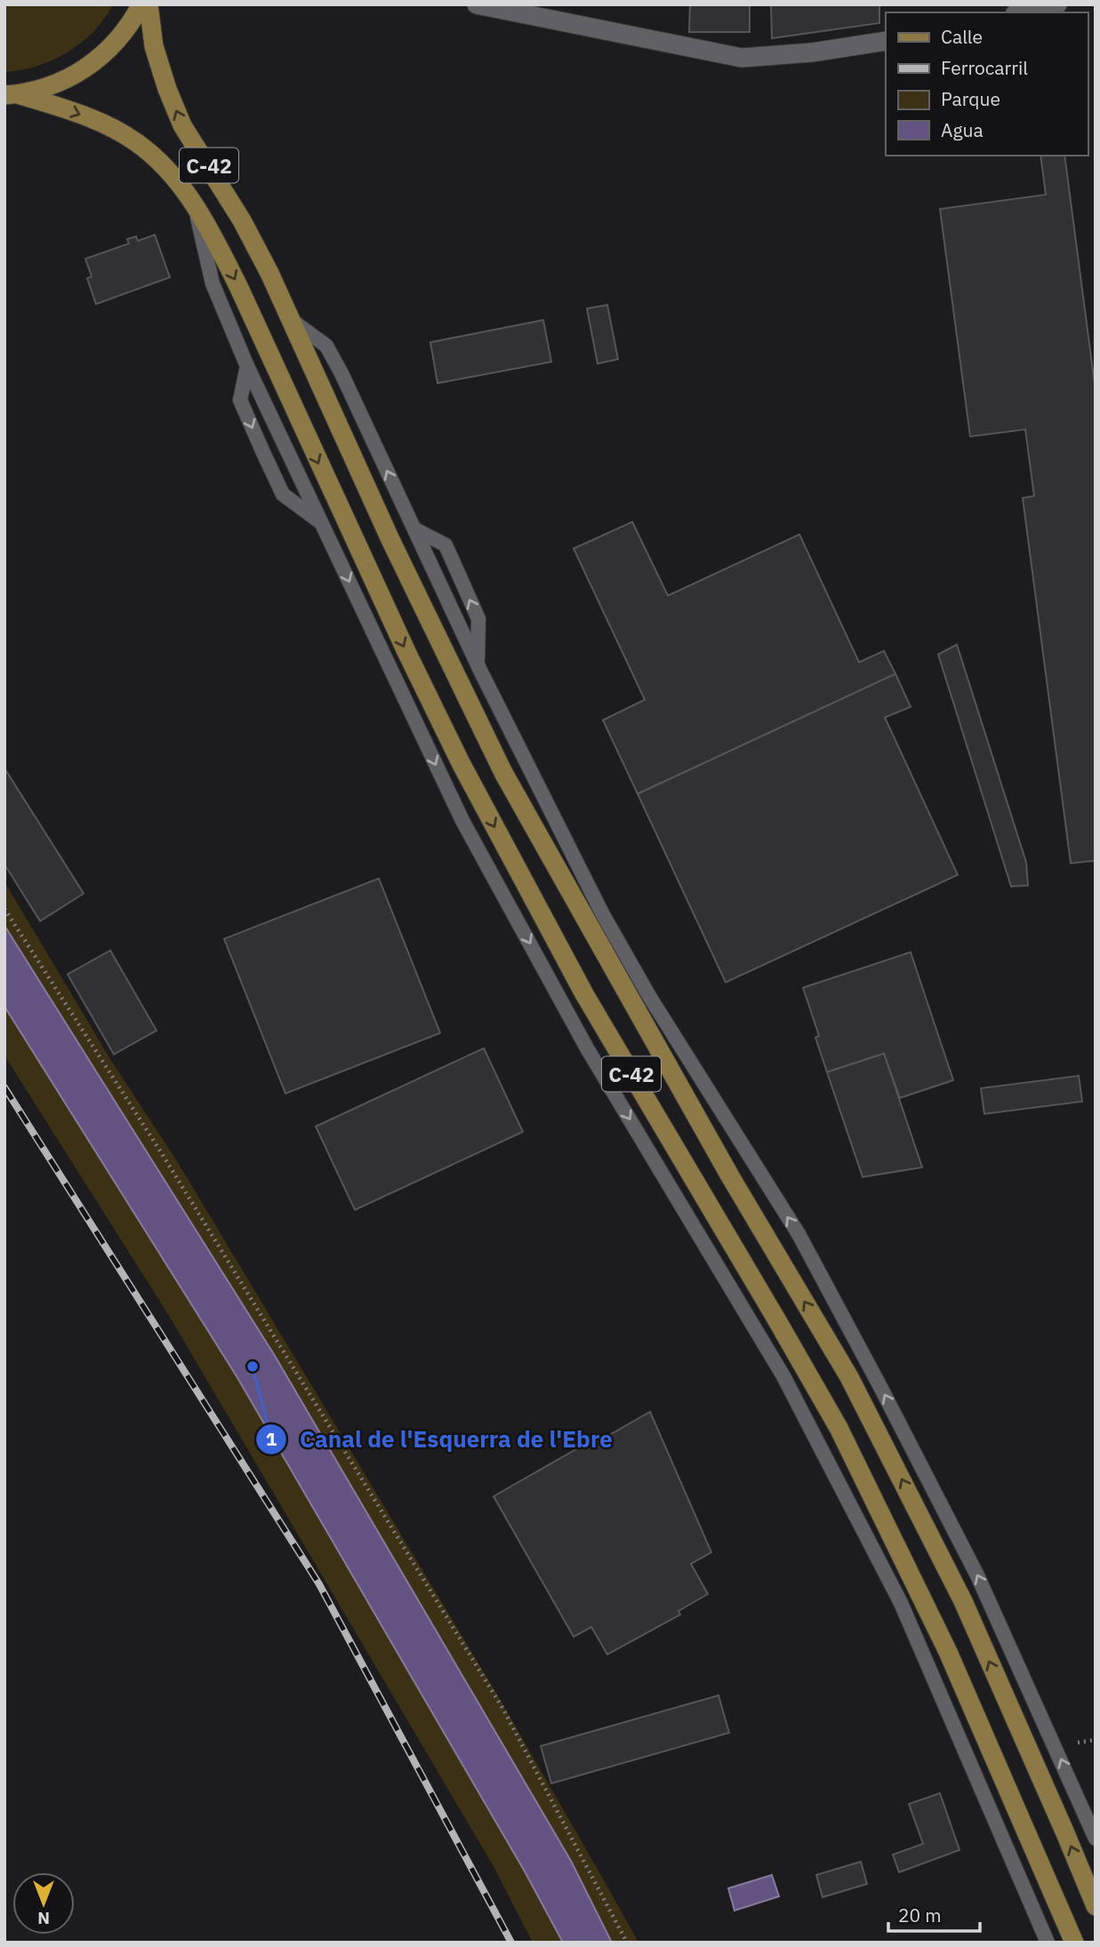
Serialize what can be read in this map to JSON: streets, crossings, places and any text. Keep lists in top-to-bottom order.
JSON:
{
  "streets": {
    "main road": ["C-42"]
  },
  "places": ["Canal de l'Esquerra de l'Ebre"],
  "legend": [
    "Calle",
    "Ferrocarril",
    "Parque",
    "Agua"
  ],
  "scale_bar": "20 m",
  "north": "bottom"
}
